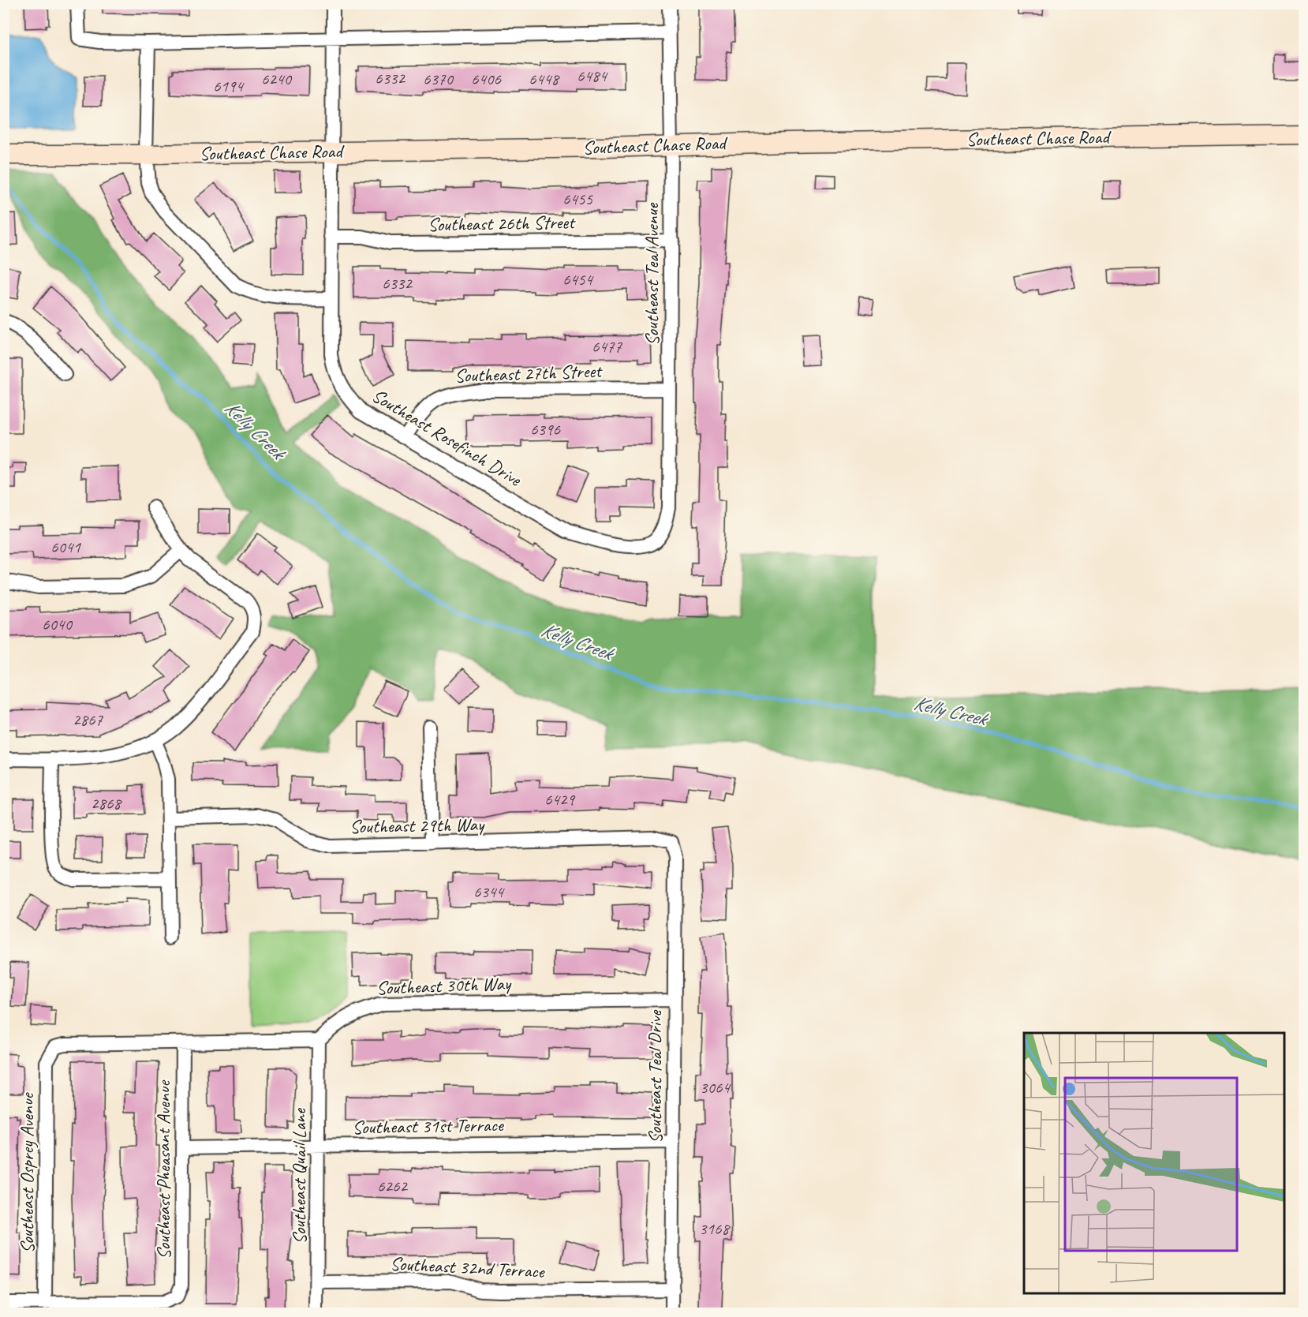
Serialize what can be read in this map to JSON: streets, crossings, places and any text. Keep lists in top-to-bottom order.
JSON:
{
  "streets": {
    "street": [
      "Southeast Chase Road",
      "Southeast 26th Street",
      "Southeast Teal Avenue",
      "Southeast 27th Street",
      "Southeast Rosefinch Drive",
      "Southeast 29th Way",
      "Southeast 30th Way",
      "Southeast Teal Drive",
      "Southeast 31st Terrace",
      "Southeast Pheasant Avenue",
      "Southeast Osprey Avenue",
      "Southeast Quail Lane",
      "Southeast 32nd Terrace"
    ]
  },
  "crossings": [
    ["Southeast Chase Road", "Southeast Teal Avenue"],
    ["Southeast Chase Road", "Southeast Rosefinch Drive"],
    ["Southeast 26th Street", "Southeast Teal Avenue"],
    ["Southeast 26th Street", "Southeast Rosefinch Drive"],
    ["Southeast Teal Avenue", "Southeast 27th Street"],
    ["Southeast Teal Avenue", "Southeast Rosefinch Drive"],
    ["Southeast 27th Street", "Southeast Rosefinch Drive"],
    ["Southeast 29th Way", "Southeast Teal Drive"],
    ["Southeast 30th Way", "Southeast Teal Drive"],
    ["Southeast 30th Way", "Southeast Quail Lane"],
    ["Southeast Teal Drive", "Southeast 31st Terrace"],
    ["Southeast Teal Drive", "Southeast 32nd Terrace"],
    ["Southeast 31st Terrace", "Southeast Pheasant Avenue"],
    ["Southeast 31st Terrace", "Southeast Quail Lane"],
    ["Southeast Pheasant Avenue", "Southeast Osprey Avenue"],
    ["Southeast Quail Lane", "Southeast 32nd Terrace"]
  ],
  "water": ["Kelly Creek"],
  "house_numbers": [
    "6484",
    "6332",
    "6240",
    "6370",
    "6406",
    "6448",
    "6194",
    "6455",
    "6454",
    "6332",
    "6477",
    "6396",
    "6041",
    "6040",
    "2867",
    "6429",
    "2868",
    "6344",
    "3064",
    "6262",
    "3168"
  ]
}
